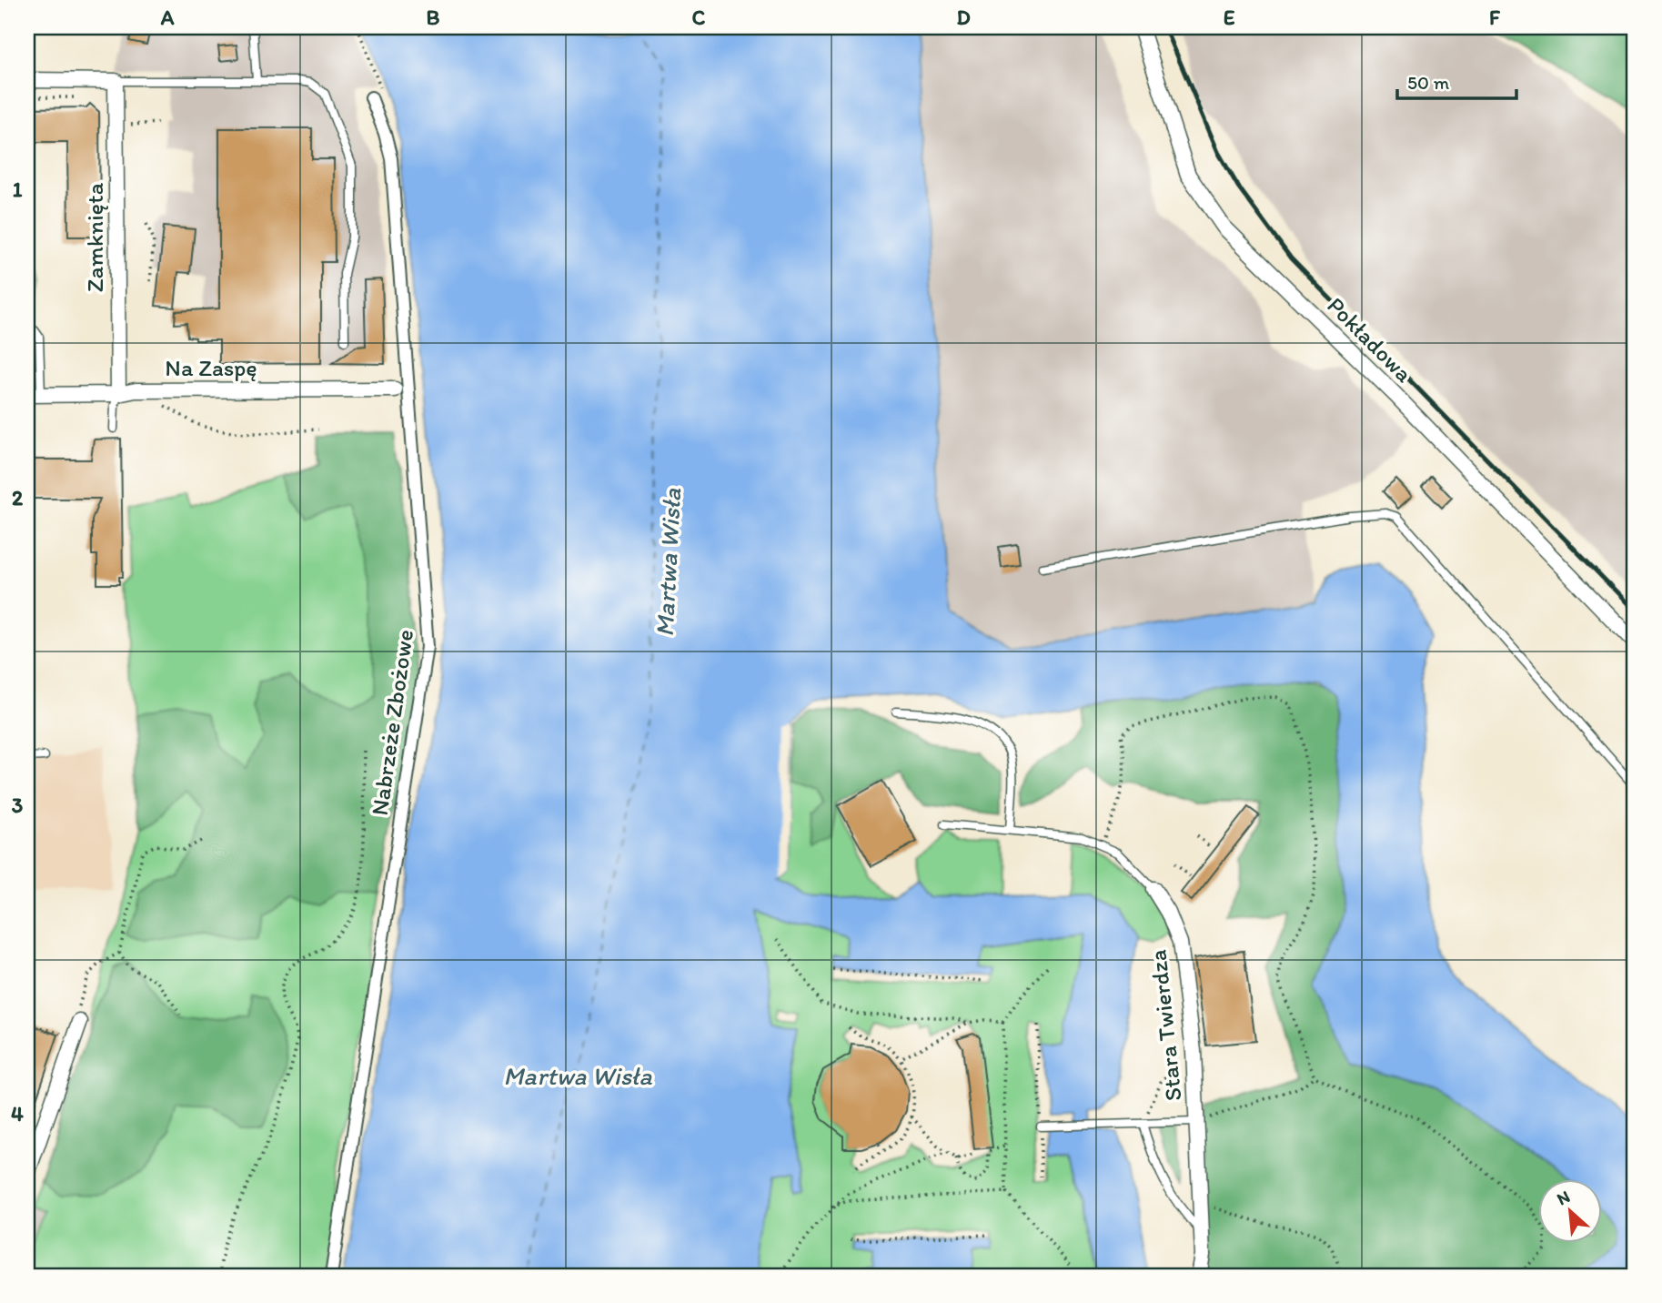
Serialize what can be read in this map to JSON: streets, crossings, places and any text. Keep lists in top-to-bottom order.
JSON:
{
  "streets": {
    "street": [
      "Zamknięta",
      "Pokładowa",
      "Na Zaspę",
      "Nabrzeże Zbożowe",
      "Stara Twierdza"
    ]
  },
  "crossings": [
    ["Zamknięta", "Na Zaspę"],
    ["Na Zaspę", "Nabrzeże Zbożowe"]
  ],
  "water": ["Martwa Wisła"],
  "scale_bar": "50 m",
  "north": "top left",
  "grid": {
    "columns": [
      "A",
      "B",
      "C",
      "D",
      "E",
      "F"
    ],
    "rows": [
      "1",
      "2",
      "3",
      "4"
    ]
  }
}
